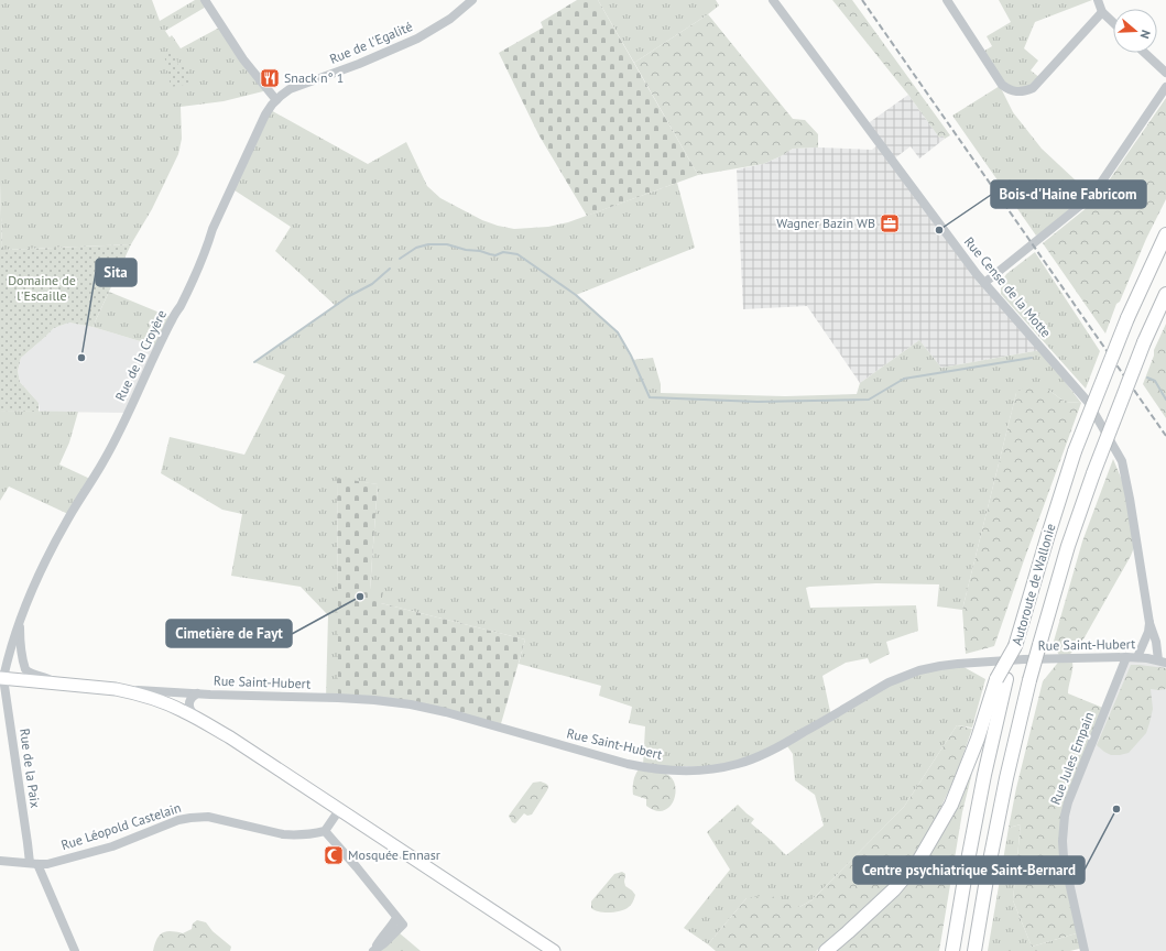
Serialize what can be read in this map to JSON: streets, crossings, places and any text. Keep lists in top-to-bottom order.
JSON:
{
  "streets": {
    "highway": ["Autoroute de Wallonie"],
    "street": [
      "Rue de l'Egalité",
      "Rue Cense de la Motte",
      "Rue de la Croyère",
      "Rue Saint-Hubert",
      "Rue Jules Empain",
      "Rue de la Paix",
      "Rue Léopold Castelain"
    ]
  },
  "crossings": [
    ["Rue de l'Egalité", "Rue de la Croyère"],
    ["Rue Cense de la Motte", "Rue Saint-Hubert"],
    ["Rue de la Croyère", "Rue de la Paix"],
    ["Rue Saint-Hubert", "Rue Jules Empain"],
    ["Rue de la Paix", "Rue Léopold Castelain"]
  ],
  "parks": ["Domaine de l'Escaille"],
  "places": {
    "restaurant": ["Snack n° 1"],
    "office": ["Wagner Bazin WB"],
    "other": [
      "Bois-d'Haine Fabricom",
      "Sita",
      "Cimetière de Fayt",
      "Centre psychiatrique Saint-Bernard"
    ],
    "mosque": ["Mosquée Ennasr"]
  },
  "north": "right"
}
